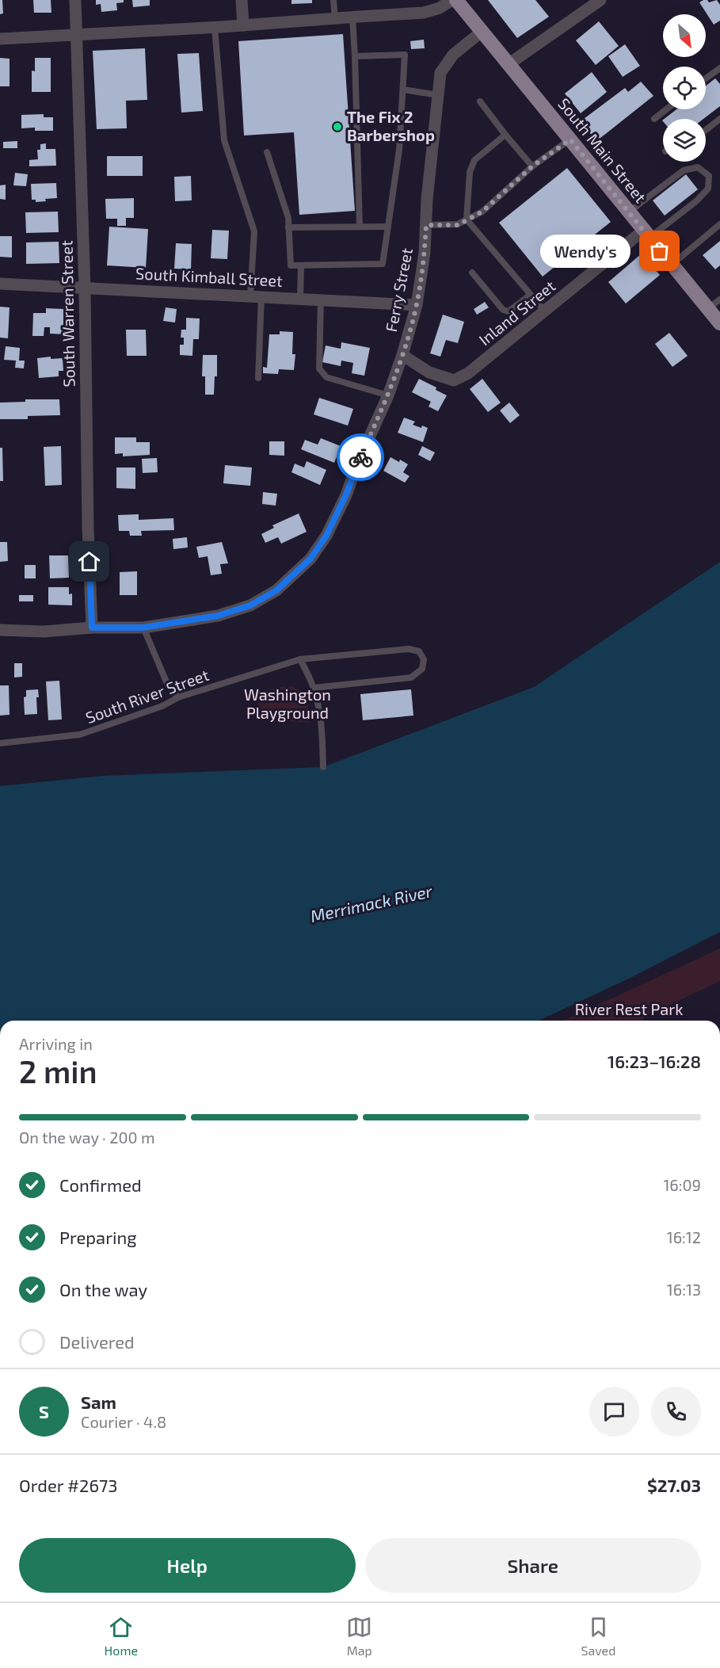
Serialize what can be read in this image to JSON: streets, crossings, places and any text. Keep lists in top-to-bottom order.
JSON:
{
  "streets": {
    "main road": ["South Main Street"],
    "street": [
      "South Kimball Street",
      "Ferry Street",
      "Inland Street",
      "South Warren Street"
    ],
    "lane": ["South River Street"]
  },
  "crossings": [
    ["South Main Street", "Ferry Street"],
    ["South Main Street", "Inland Street"],
    ["South Kimball Street", "Ferry Street"],
    ["South Kimball Street", "South Warren Street"],
    ["Ferry Street", "Inland Street"],
    ["Ferry Street", "South Warren Street"]
  ],
  "water": ["Merrimack River"],
  "parks": ["Washington Playground", "River Rest Park"],
  "places": ["The Fix 2 Barbershop", "Wendy's"],
  "north": "bottom right",
  "page": {
    "bubble": "Wendy's",
    "heading": ["2 min", "Arriving in", "16:23–16:28"],
    "panel": [
      "Sam",
      "Courier · 4.8",
      "Order #2673",
      "$27.03"
    ],
    "bar": "On the way · 200 m",
    "list": [
      ["Confirmed", "16:09"],
      ["Preparing", "16:12"],
      ["On the way", "16:13"],
      "Delivered"
    ],
    "round": "S",
    "buttons": ["Help", "Share"],
    "tabs": ["Home", "Map", "Saved"]
  }
}
